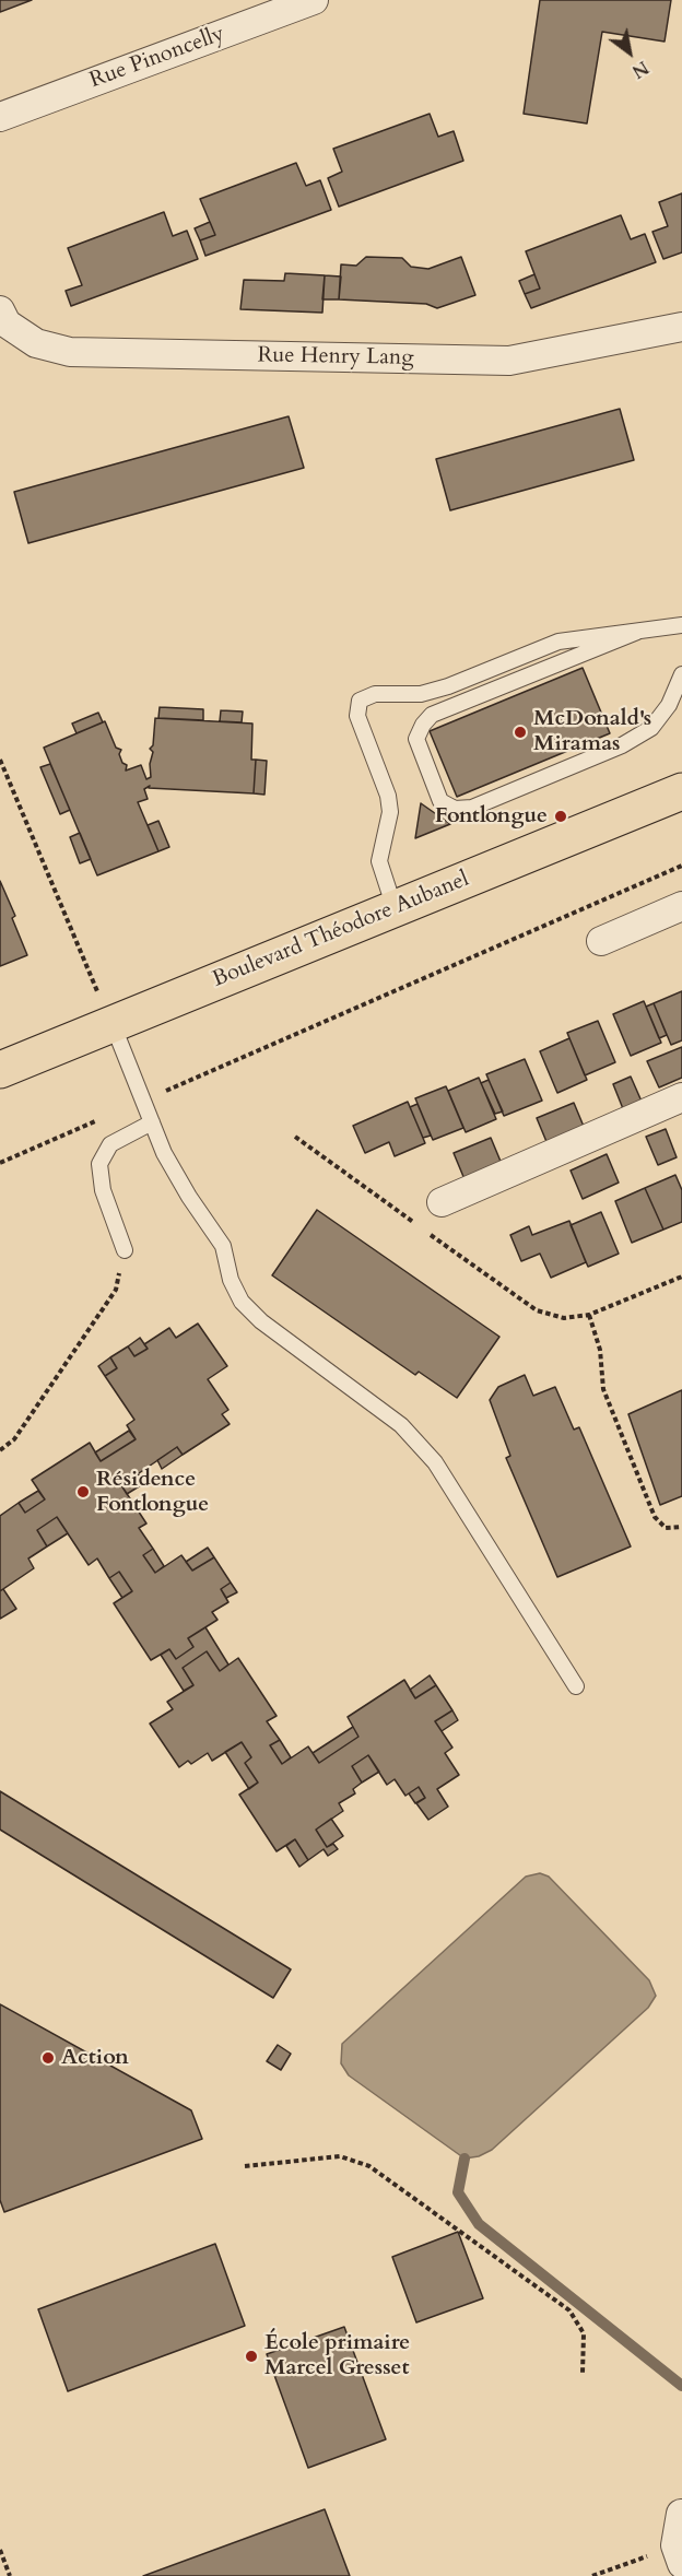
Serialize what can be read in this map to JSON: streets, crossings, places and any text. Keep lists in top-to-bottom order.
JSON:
{
  "streets": {
    "main road": ["Boulevard Théodore Aubanel"],
    "street": ["Rue Pinoncelly", "Rue Henry Lang"]
  },
  "places": [
    "McDonald's Miramas",
    "Fontlongue",
    "Résidence Fontlongue",
    "Action",
    "École primaire Marcel Gresset"
  ],
  "north": "bottom right"
}
